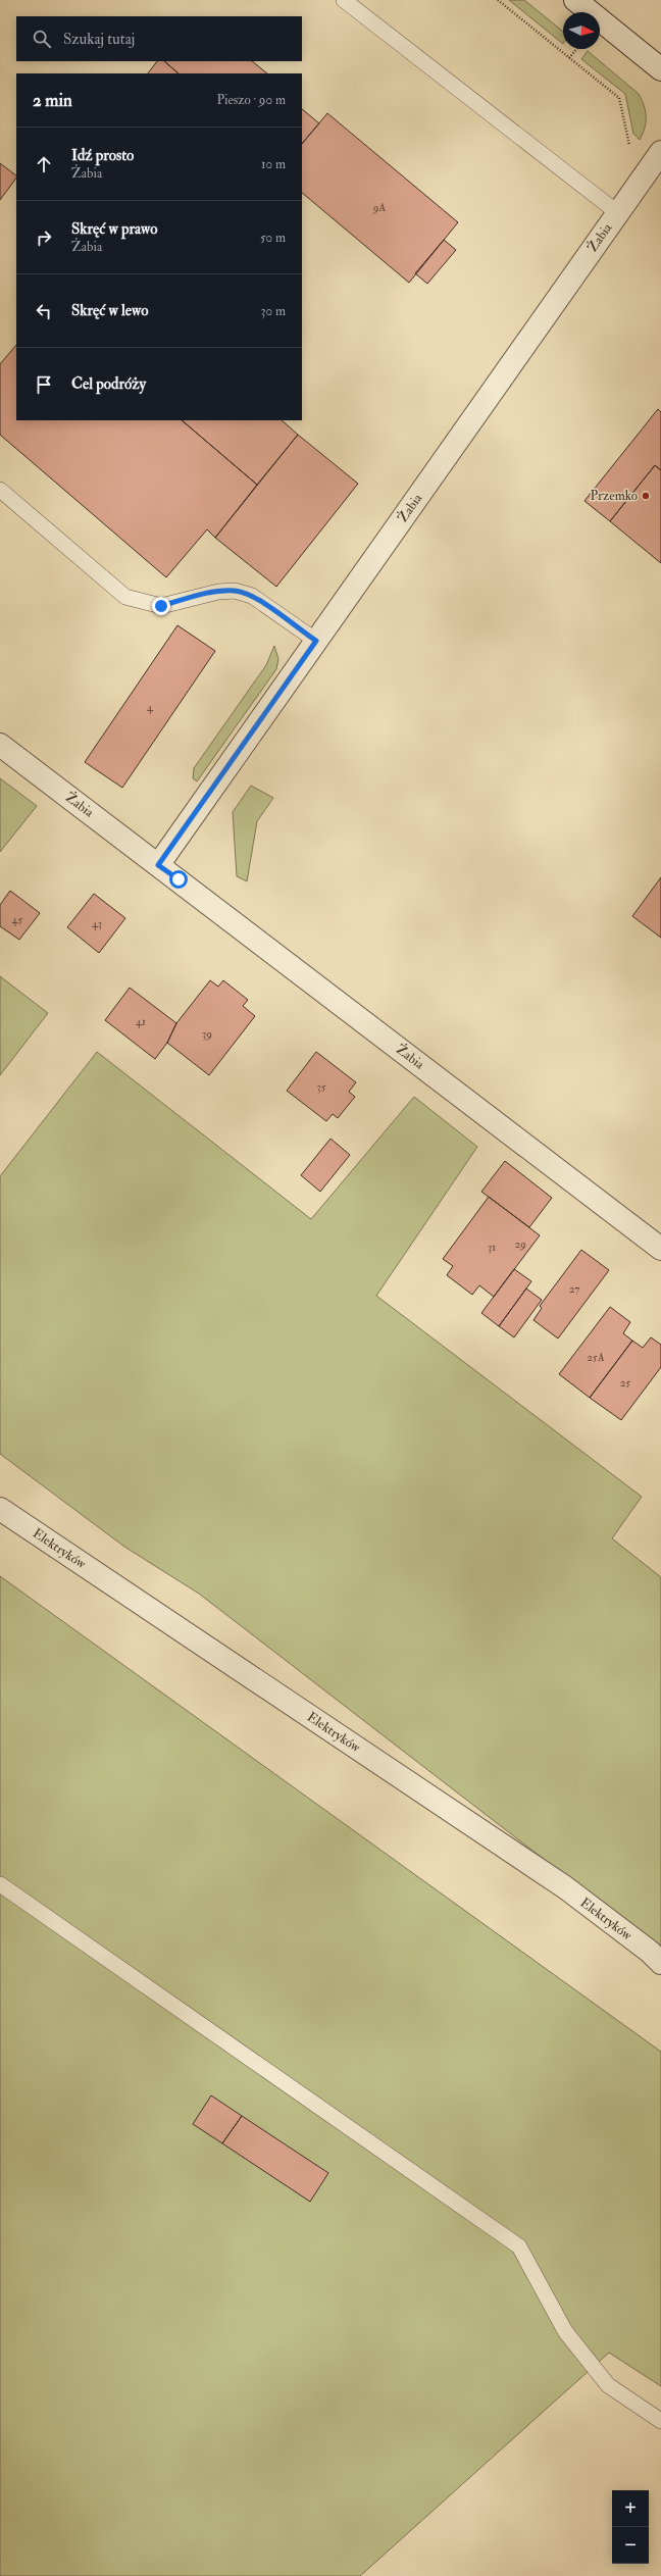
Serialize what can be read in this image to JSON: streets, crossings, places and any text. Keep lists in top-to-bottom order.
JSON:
{
  "streets": {
    "street": ["Żabia", "Elektryków"]
  },
  "places": ["Przemko"],
  "house_numbers": [
    "9A",
    "4",
    "45",
    "43",
    "41",
    "39",
    "35",
    "29",
    "31",
    "27",
    "25A",
    "25"
  ],
  "north": "right",
  "page": {
    "search": "Szukaj tutaj",
    "heading": ["2 min", "Pieszo · 90 m"],
    "list": [
      ["Idź prosto", "Żabia", "10 m"],
      ["Skręć w prawo", "Żabia", "50 m"],
      ["Skręć w lewo", "30 m"],
      "Cel podróży"
    ],
    "map_buttons": ["+", "−"]
  }
}
